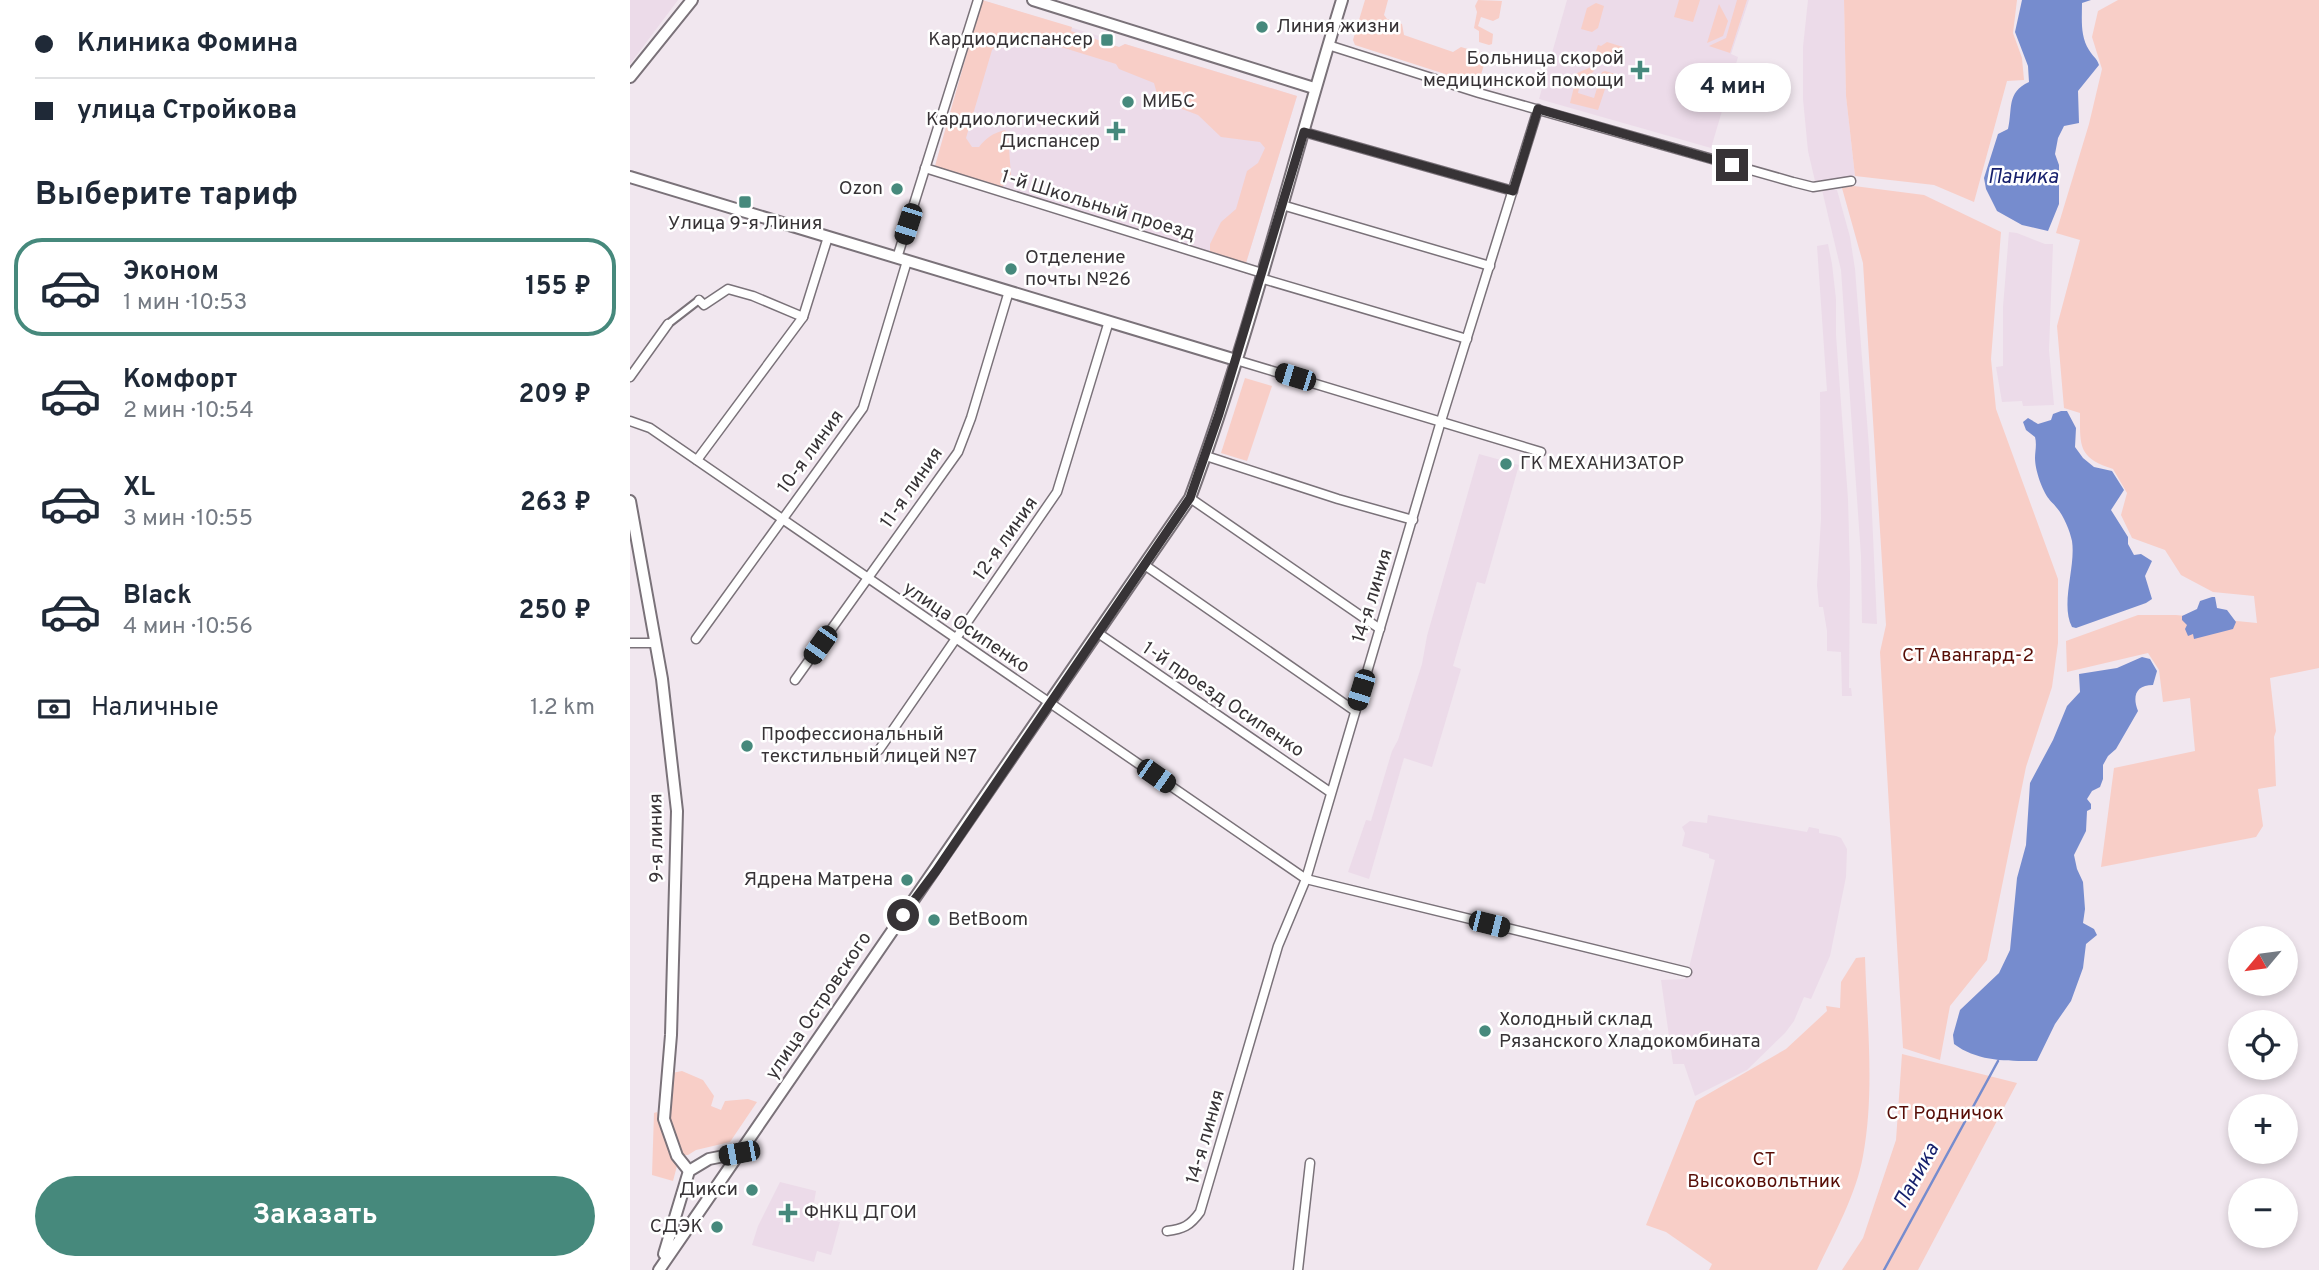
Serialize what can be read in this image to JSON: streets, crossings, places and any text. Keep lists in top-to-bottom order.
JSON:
{
  "streets": {
    "street": [
      "1-й Школьный проезд",
      "10-я линия",
      "11-я линия",
      "12-я линия",
      "14-я линия",
      "улица Осипенко",
      "1-й проезд Осипенко",
      "9-я линия",
      "улица Островского"
    ]
  },
  "crossings": [
    ["1-й Школьный проезд", "10-я линия"],
    ["1-й Школьный проезд", "14-я линия"],
    ["1-й Школьный проезд", "улица Островского"],
    ["10-я линия", "улица Осипенко"],
    ["11-я линия", "улица Осипенко"],
    ["12-я линия", "улица Осипенко"],
    ["14-я линия", "улица Осипенко"],
    ["14-я линия", "1-й проезд Осипенко"],
    ["улица Осипенко", "улица Островского"],
    ["1-й проезд Осипенко", "улица Островского"]
  ],
  "water": ["Паника"],
  "parks": ["СТ Авангард-2", "СТ Родничок", "СТ Высоковольтник"],
  "places": {
    "other": [
      "Линия жизни",
      "МИБС",
      "Ozon",
      "Отделение почты №26",
      "ГК МЕХАНИЗАТОР",
      "Профессиональный текстильный лицей №7",
      "Ядрена Матрена",
      "BetBoom",
      "Холодный склад Рязанского Хладокомбината",
      "Дикси",
      "СДЭК"
    ],
    "transit": ["Кардиодиспансер", "Улица 9-я Линия"],
    "health": ["Больница скорой медицинской помощи", "Кардиологический Диспансер", "ФНКЦ ДГОИ"]
  },
  "north": "bottom left",
  "page": {
    "banner": ["Клиника Фомина", "улица Стройкова"],
    "bubble": "4 мин",
    "heading": "Выберите тариф",
    "list": [
      {
        "name": "Эконом",
        "note": "1 мин · 10:53",
        "value": "155 ₽"
      },
      {
        "name": "Комфорт",
        "note": "2 мин · 10:54",
        "value": "209 ₽"
      },
      {
        "name": "XL",
        "note": "3 мин · 10:55",
        "value": "263 ₽"
      },
      {
        "name": "Black",
        "note": "4 мин · 10:56",
        "value": "250 ₽"
      }
    ],
    "pay": ["Наличные", "1.2 km"],
    "map_buttons": ["+", "−"],
    "buttons": "Заказать"
  }
}
